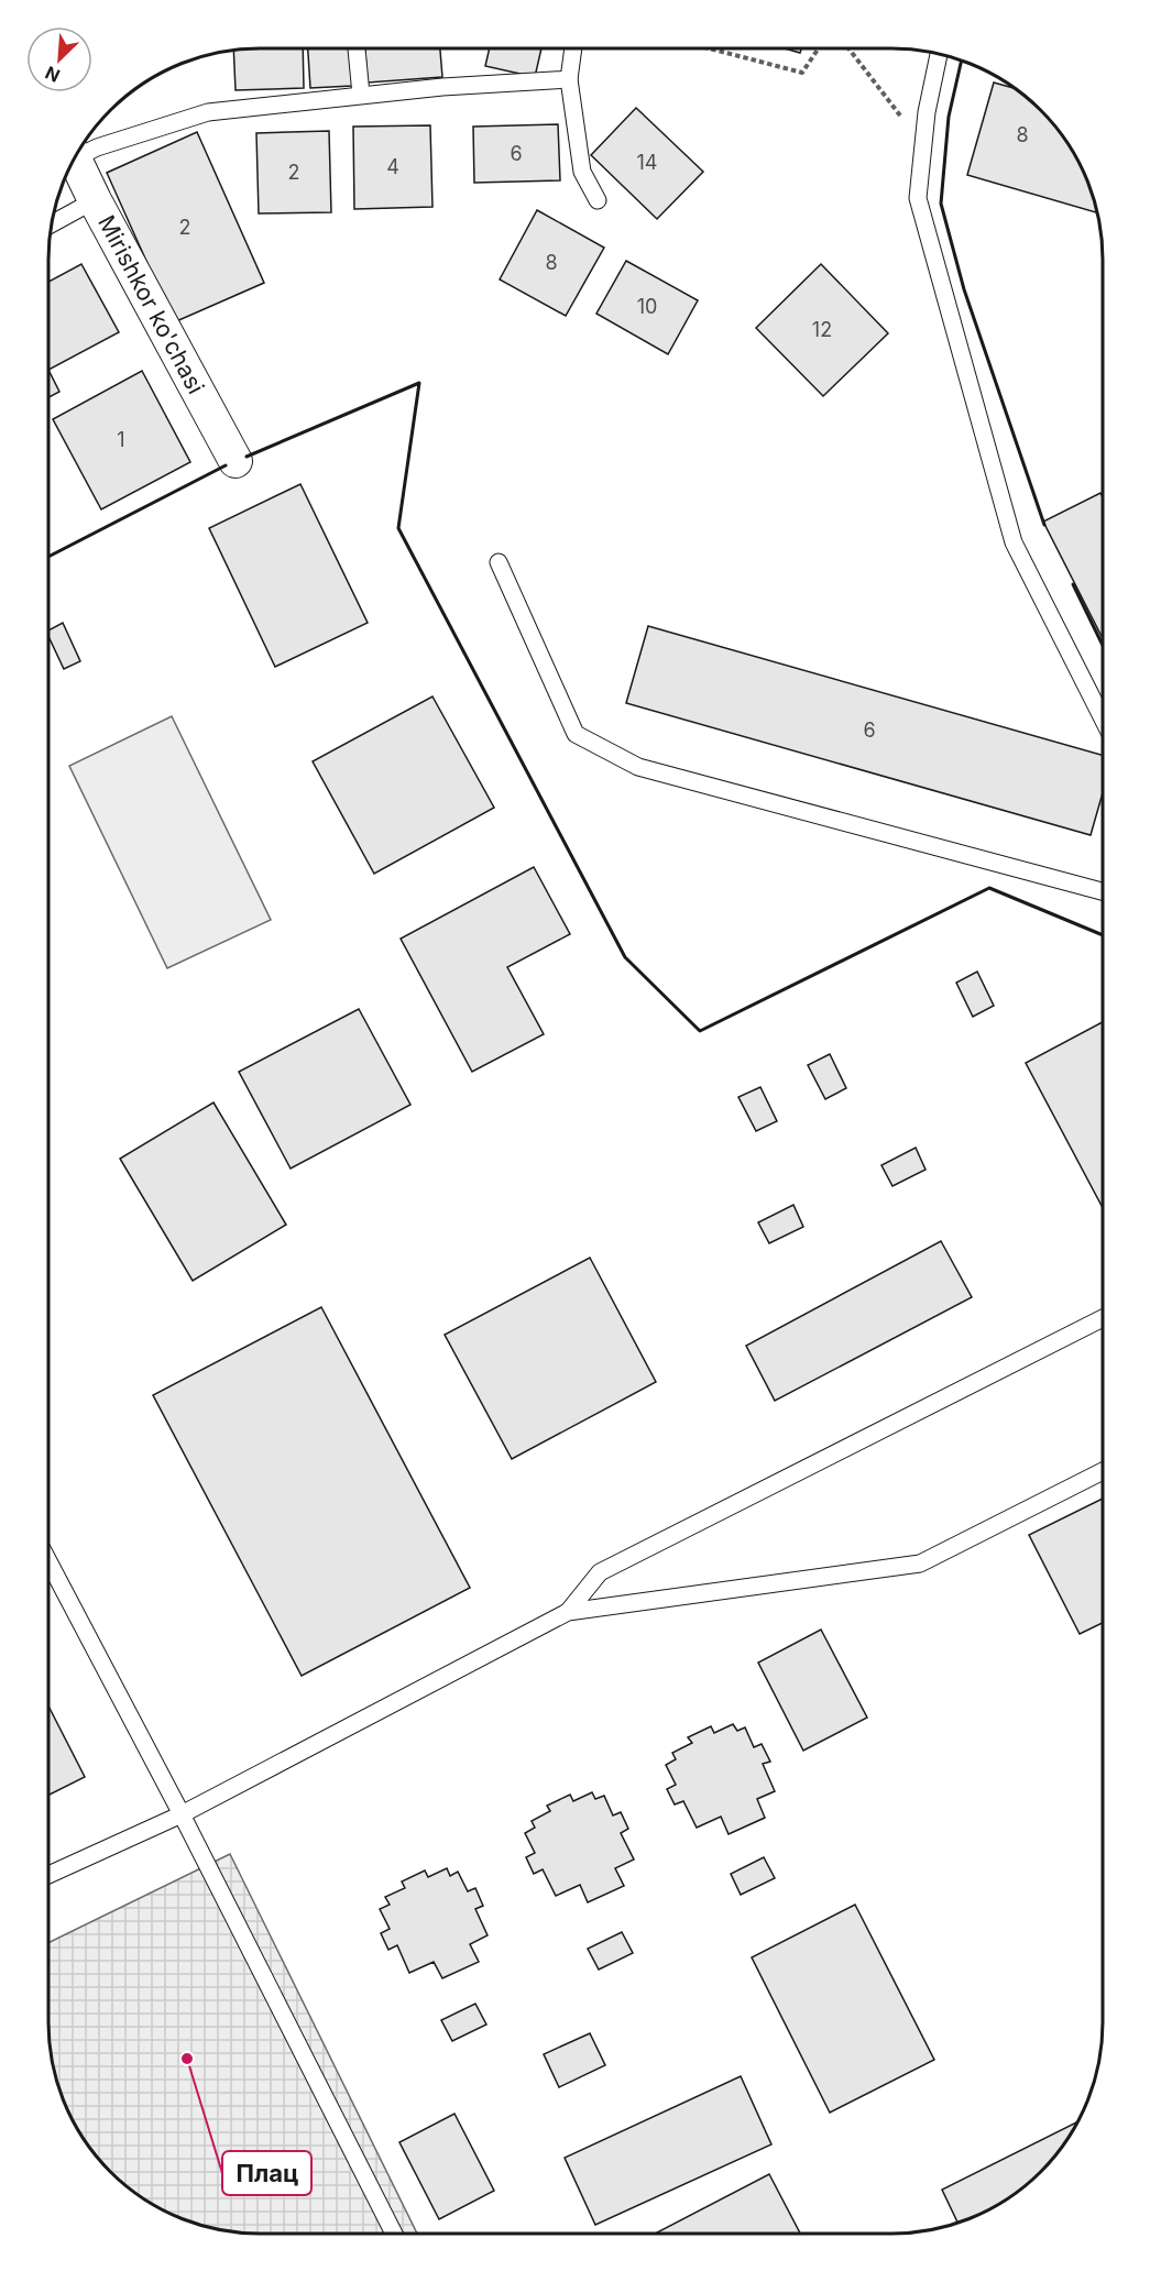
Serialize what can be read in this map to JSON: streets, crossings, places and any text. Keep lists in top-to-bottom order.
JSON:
{
  "streets": {
    "street": ["Mirishkor ko'chasi"]
  },
  "places": ["Плац"],
  "house_numbers": [
    "8",
    "6",
    "14",
    "4",
    "2",
    "2",
    "8",
    "10",
    "12",
    "1",
    "6"
  ],
  "north": "bottom left"
}
